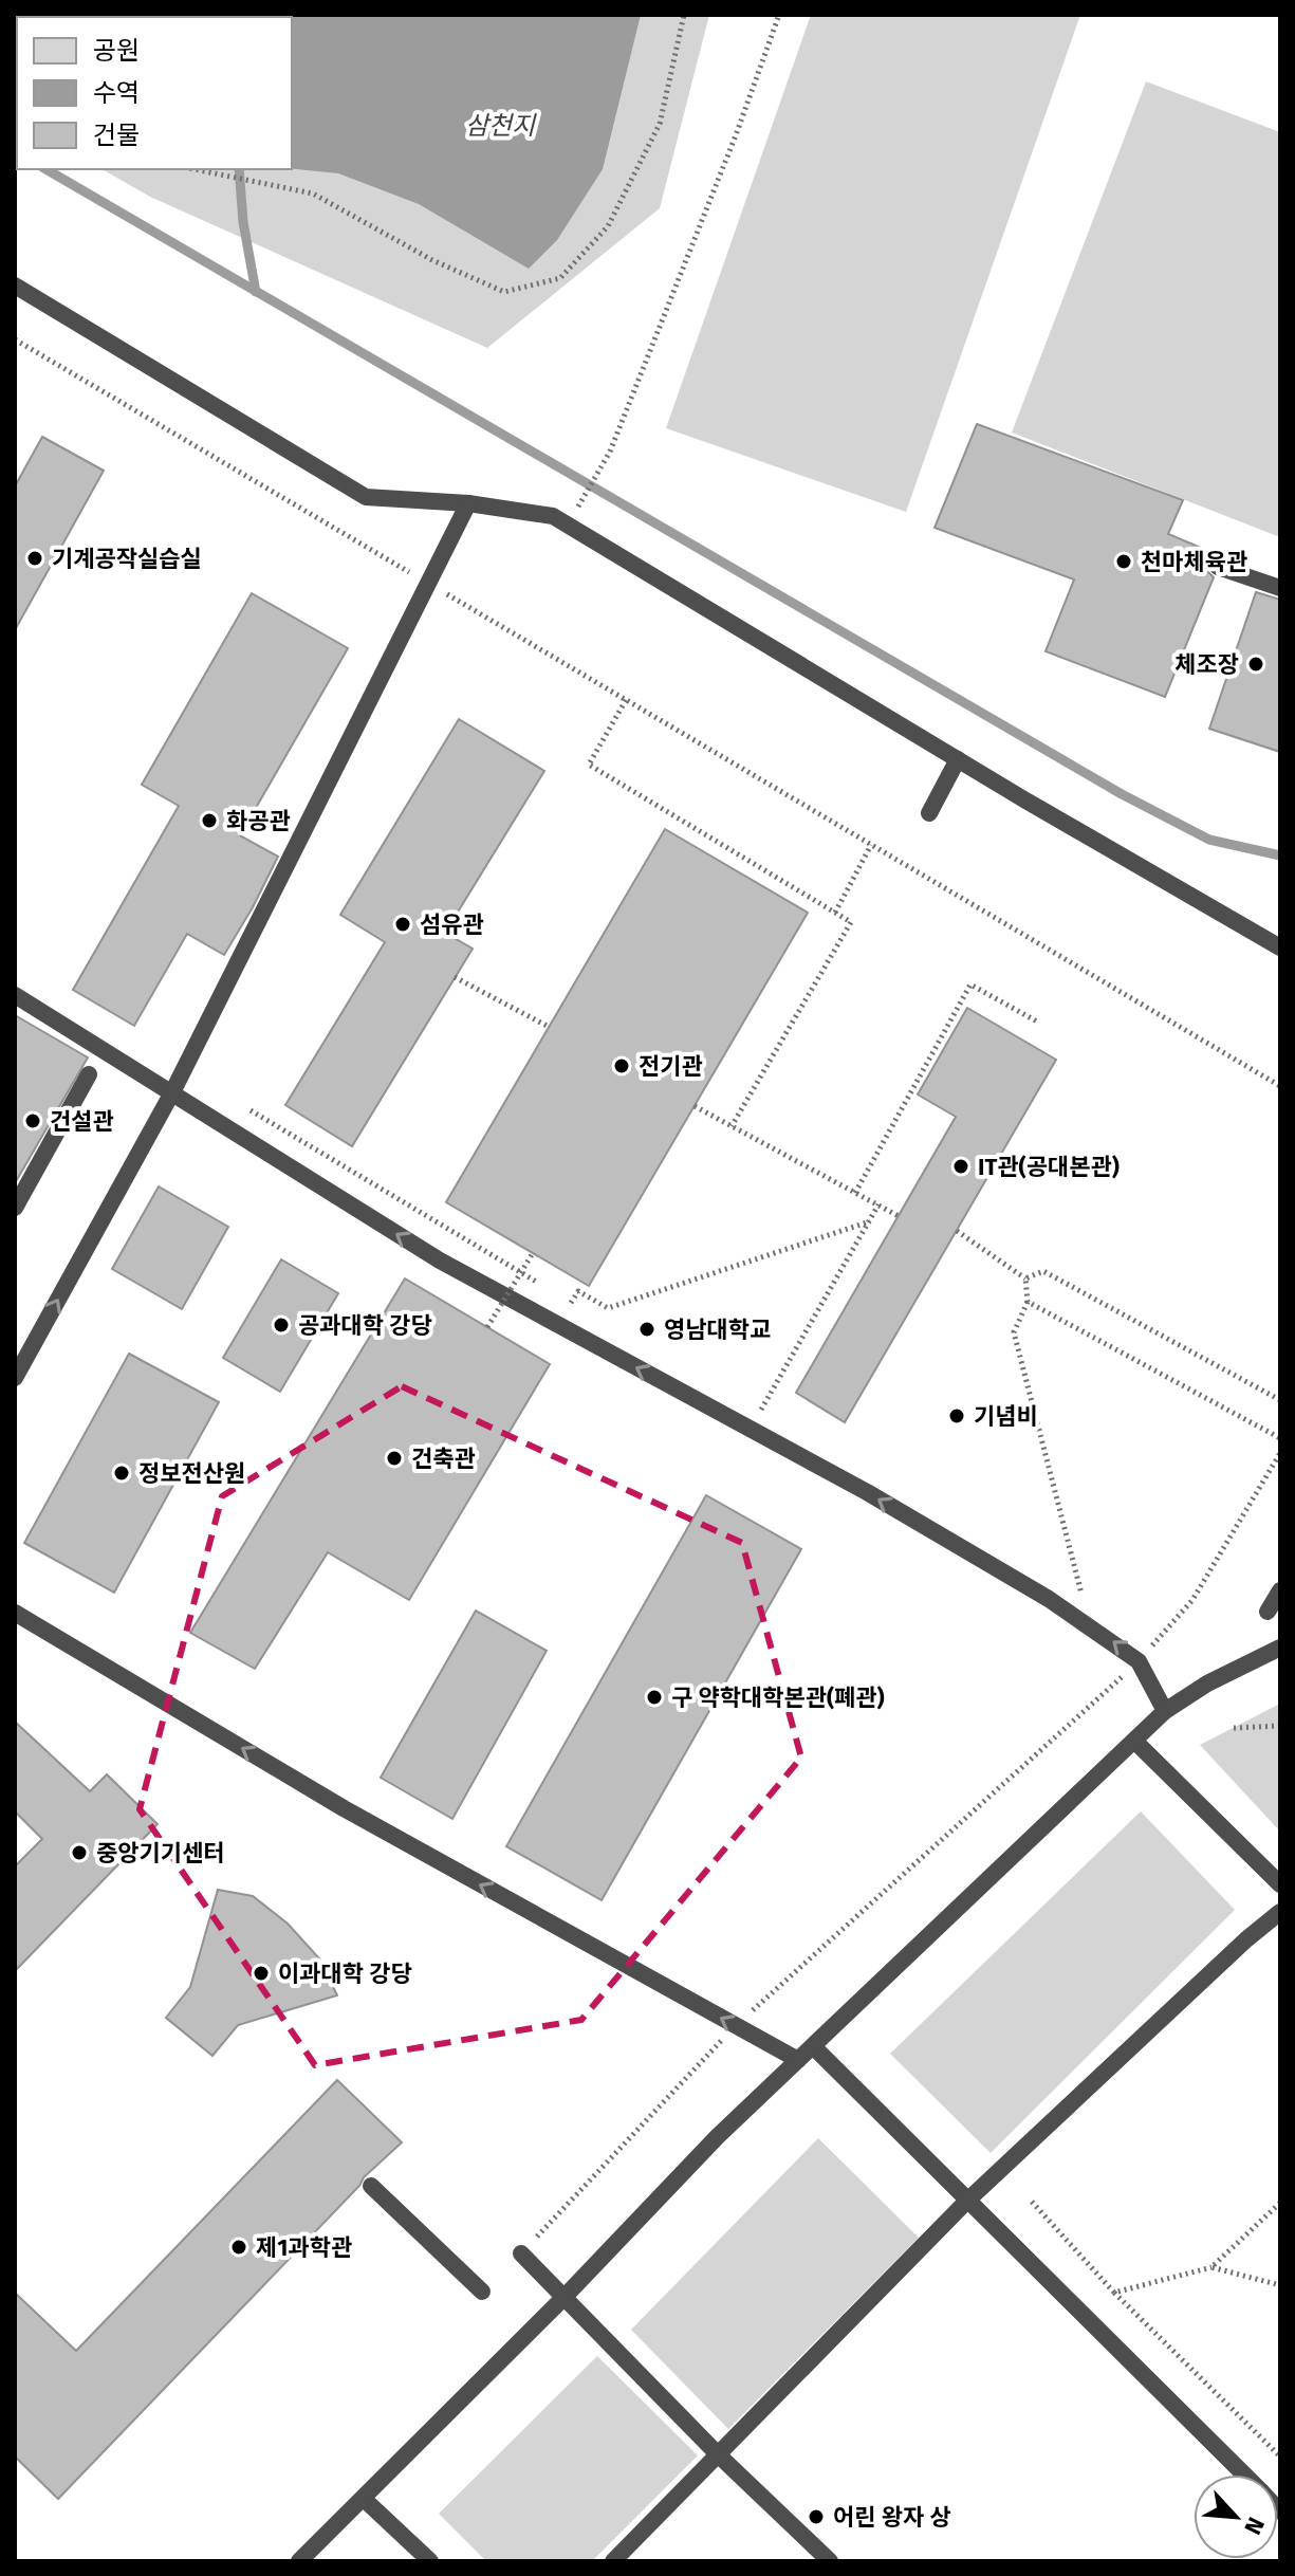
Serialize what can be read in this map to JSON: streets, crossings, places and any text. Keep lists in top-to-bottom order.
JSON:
{
  "water": ["삼천지"],
  "places": [
    "기계공작실습실",
    "천마체육관",
    "체조장",
    "화공관",
    "섬유관",
    "전기관",
    "건설관",
    "IT관(공대본관)",
    "공과대학 강당",
    "영남대학교",
    "기념비",
    "건축관",
    "정보전산원",
    "구 약학대학본관(폐관)",
    "중앙기기센터",
    "이과대학 강당",
    "제1과학관",
    "어린 왕자 상"
  ],
  "legend": ["공원", "수역", "건물"],
  "north": "bottom right"
}
